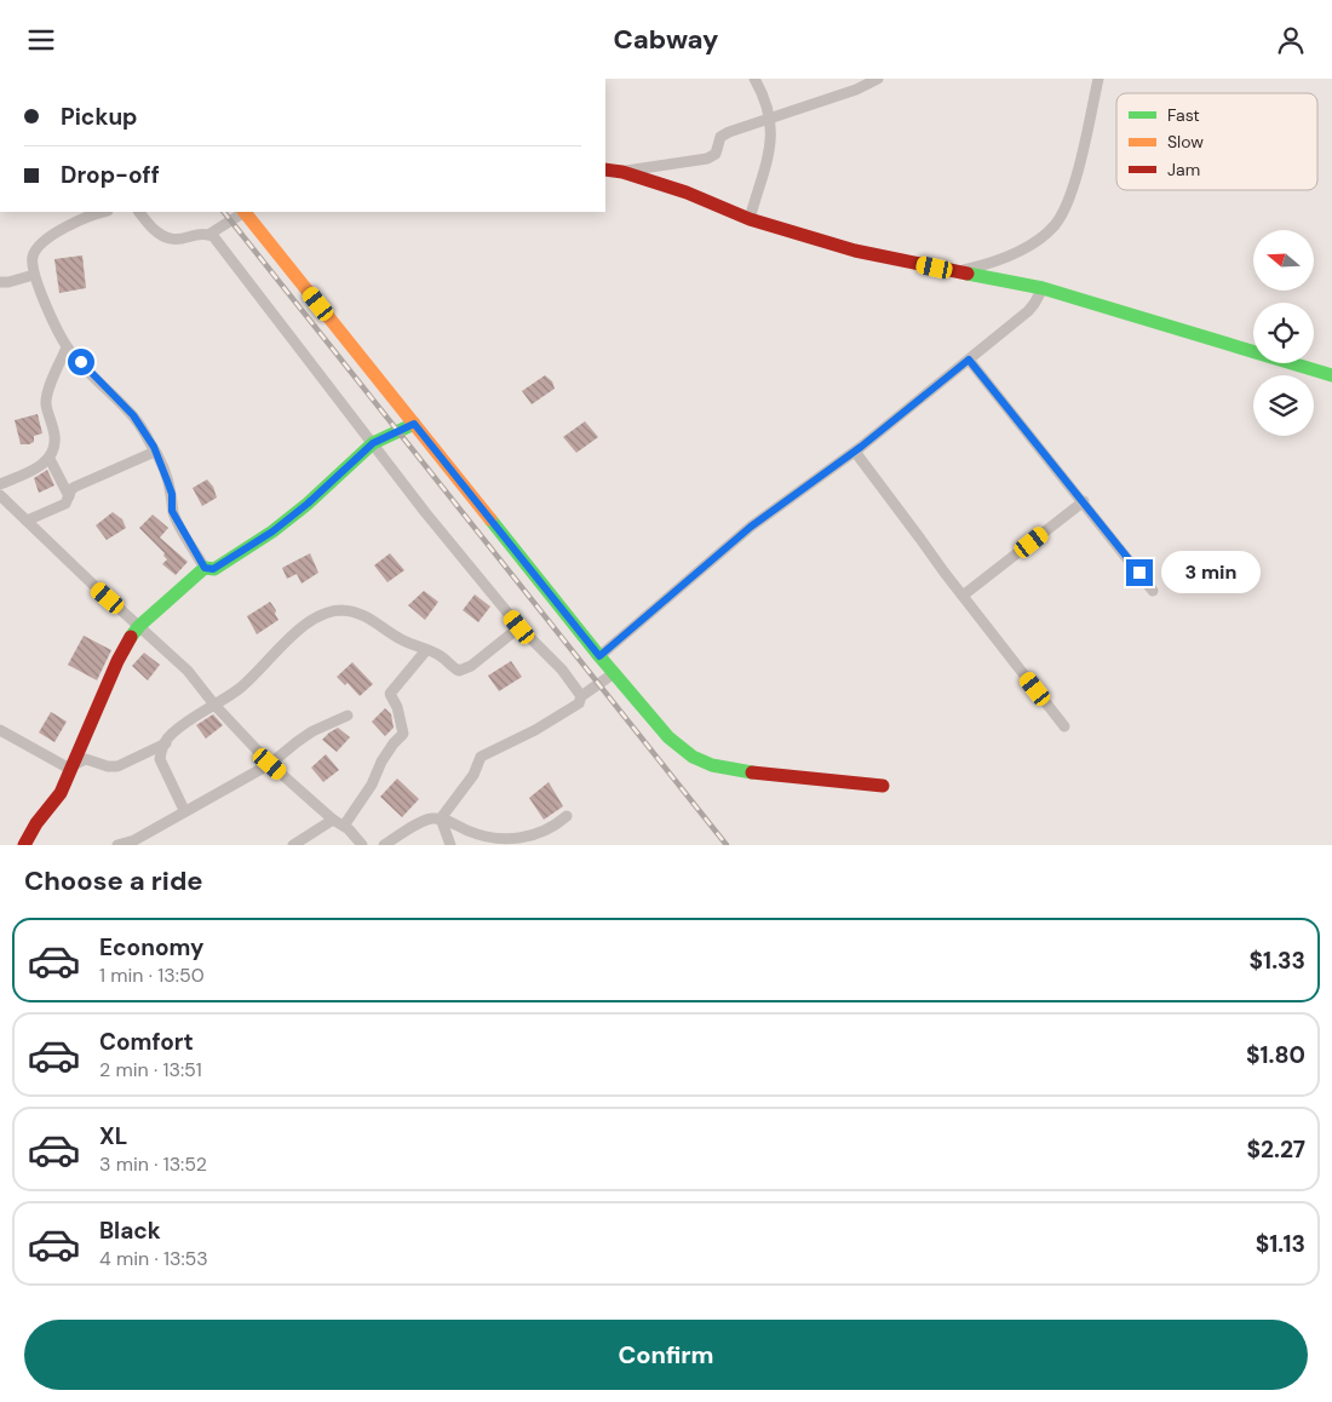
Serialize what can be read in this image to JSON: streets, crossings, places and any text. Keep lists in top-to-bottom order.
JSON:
{
  "legend": ["Fast", "Slow", "Jam"],
  "north": "left",
  "page": {
    "header": "Cabway",
    "banner": ["Pickup", "Drop-off"],
    "bubble": "3 min",
    "heading": "Choose a ride",
    "list": [
      {
        "name": "Economy",
        "note": "1 min · 13:50",
        "value": "$1.33"
      },
      {
        "name": "Comfort",
        "note": "2 min · 13:51",
        "value": "$1.80"
      },
      {
        "name": "XL",
        "note": "3 min · 13:52",
        "value": "$2.27"
      },
      {
        "name": "Black",
        "note": "4 min · 13:53",
        "value": "$1.13"
      }
    ],
    "buttons": "Confirm"
  }
}
